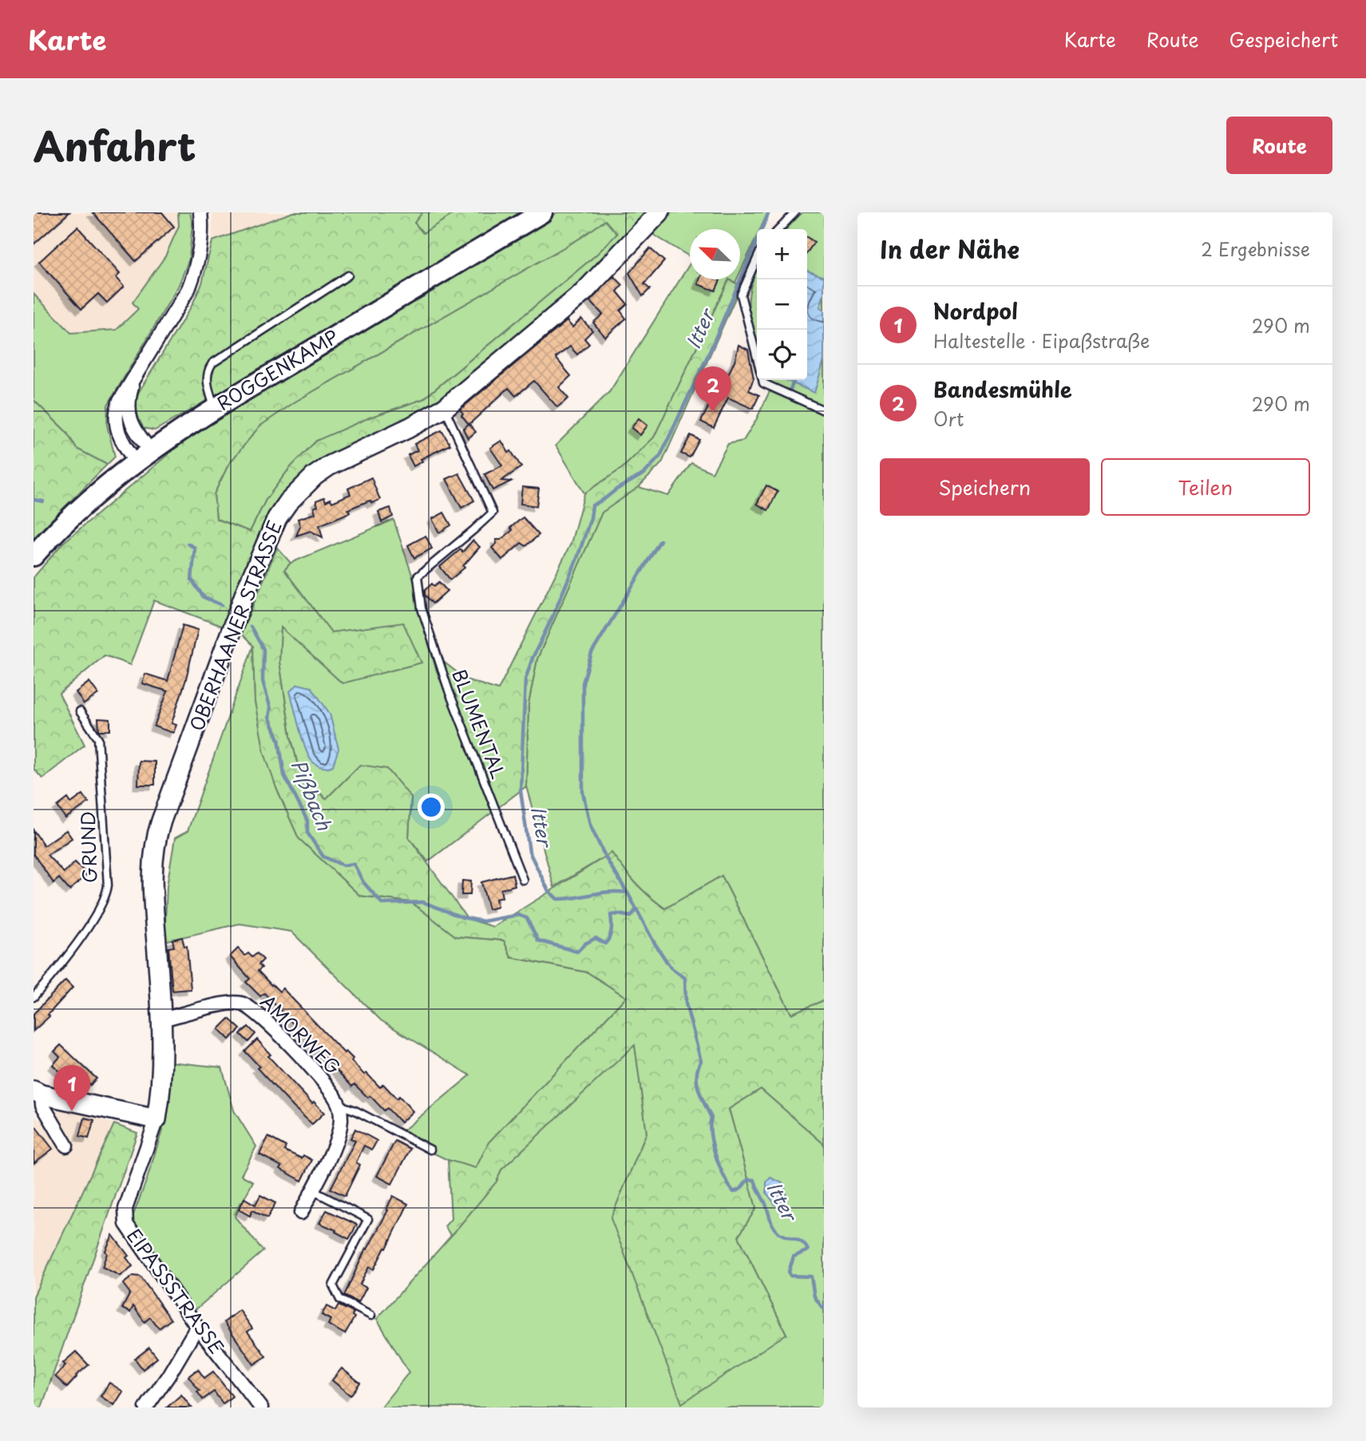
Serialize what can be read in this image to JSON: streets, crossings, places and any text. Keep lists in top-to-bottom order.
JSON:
{
  "streets": {
    "main road": ["ROGGENKAMP"],
    "street": ["OBERHAANER STRASSE", "AMORWEG", "EIPASSSTRASSE"],
    "lane": ["BLUMENTAL", "GRUND"]
  },
  "crossings": [
    ["OBERHAANER STRASSE", "BLUMENTAL"],
    ["OBERHAANER STRASSE", "AMORWEG"],
    ["OBERHAANER STRASSE", "EIPASSSTRASSE"]
  ],
  "water": ["Itter", "Pißbach"],
  "north": "top left",
  "page": {
    "header": "Karte",
    "nav": ["Karte", "Route", "Gespeichert"],
    "title": "Anfahrt",
    "buttons": [
      "Route",
      ["Speichern", "Teilen"]
    ],
    "heading": ["In der Nähe", "2 Ergebnisse"],
    "map_buttons": ["+", "−"],
    "list": [
      {
        "mark": "1",
        "name": "Nordpol",
        "note": "Haltestelle · Eipaßstraße",
        "value": "290 m"
      },
      {
        "mark": "2",
        "name": "Bandesmühle",
        "note": "Ort",
        "value": "290 m"
      }
    ],
    "pins": ["2", "1"]
  }
}
